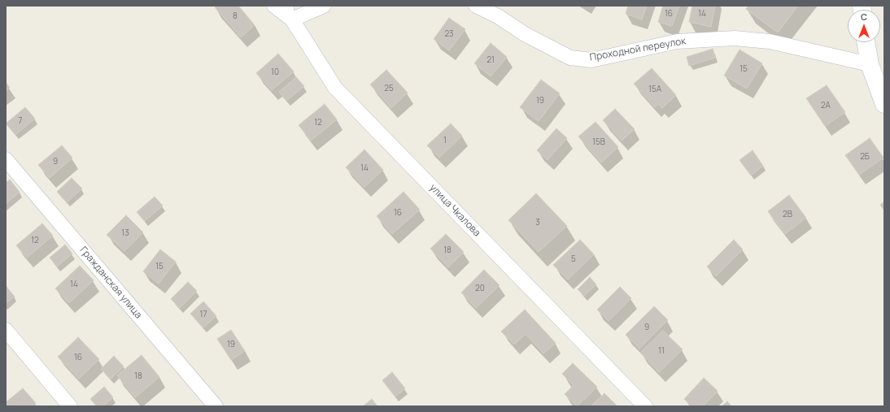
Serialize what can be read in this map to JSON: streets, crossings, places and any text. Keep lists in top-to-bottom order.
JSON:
{
  "streets": {
    "street": ["Проходной переулок", "улица Чкалова", "Гражданская улица"]
  },
  "house_numbers": [
    "16",
    "14",
    "8",
    "23",
    "21",
    "15",
    "10",
    "25",
    "15А",
    "19",
    "2А",
    "7",
    "12",
    "1",
    "15В",
    "2Б",
    "9",
    "14",
    "16",
    "2В",
    "3",
    "13",
    "12",
    "18",
    "5",
    "15",
    "14",
    "20",
    "17",
    "9",
    "19",
    "11",
    "16",
    "18"
  ],
  "north": "top"
}
